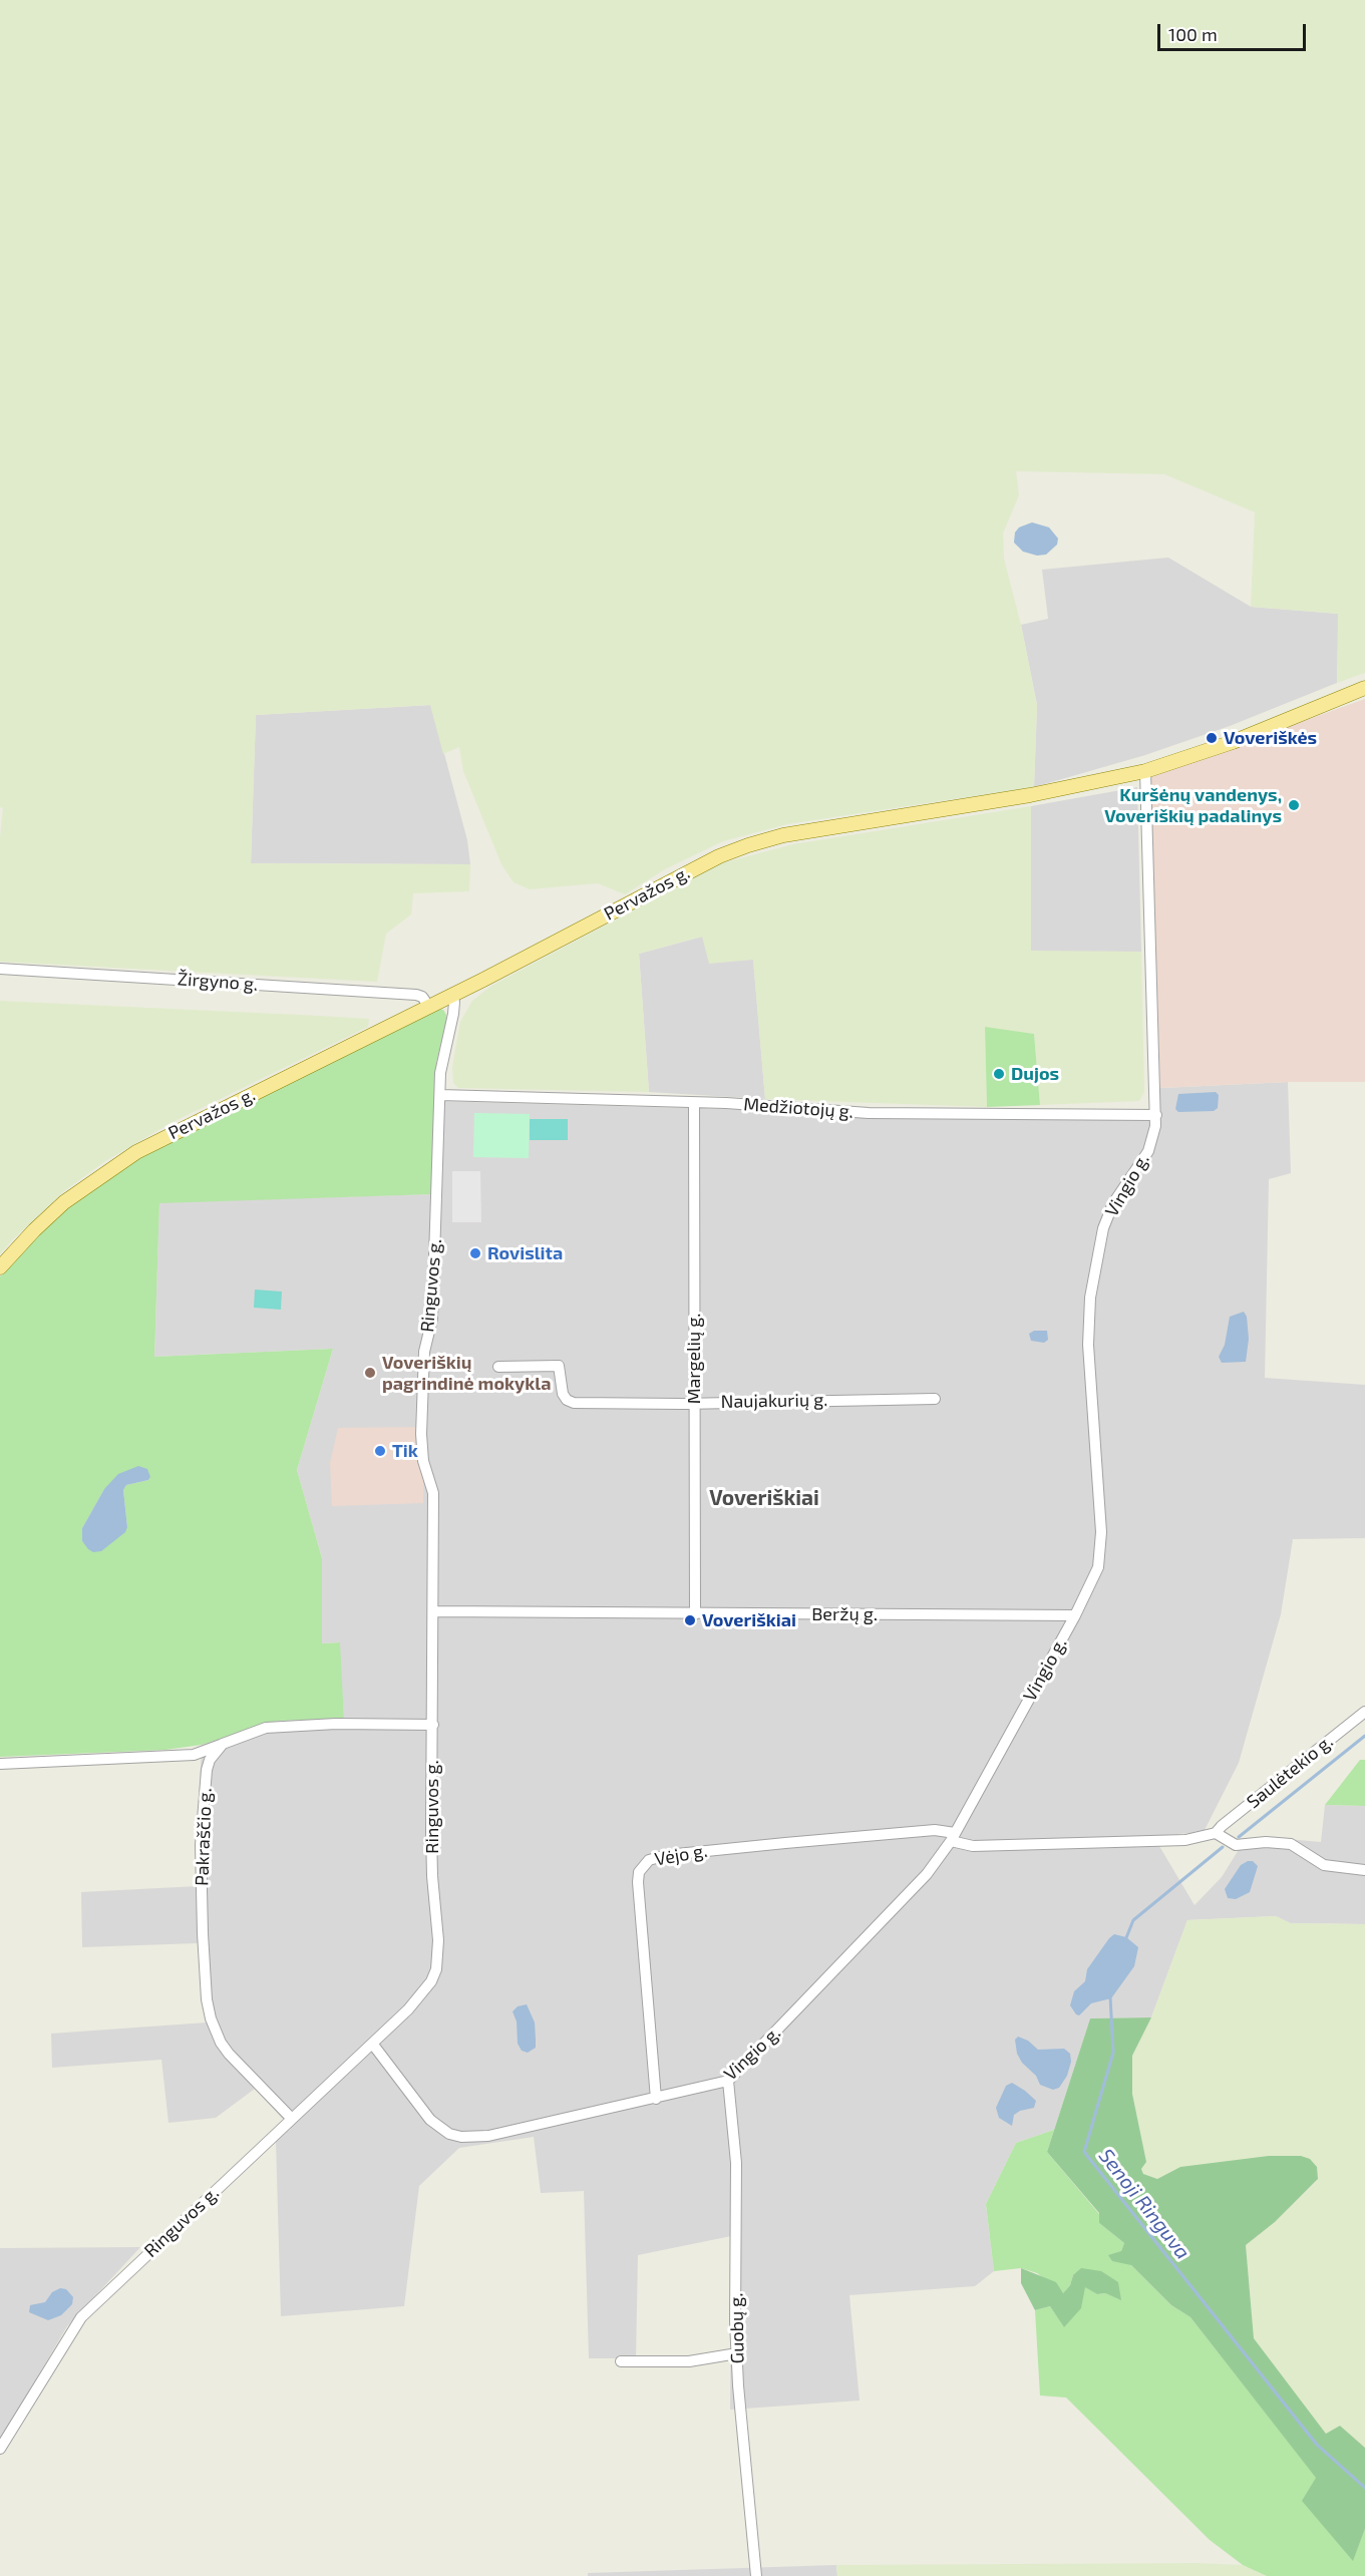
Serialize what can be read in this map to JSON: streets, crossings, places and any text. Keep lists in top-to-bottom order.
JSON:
{
  "streets": {
    "main road": ["Pervažos g."],
    "street": [
      "Žirgyno g.",
      "Medžiotojų g.",
      "Vingio g.",
      "Ringuvos g.",
      "Margelių g.",
      "Naujakurių g.",
      "Beržų g.",
      "Saulėtekio g.",
      "Pakraščio g.",
      "Vėjo g.",
      "Guobų g."
    ]
  },
  "crossings": [
    ["Pervažos g.", "Žirgyno g."],
    ["Pervažos g.", "Vingio g."],
    ["Pervažos g.", "Ringuvos g."],
    ["Medžiotojų g.", "Vingio g."],
    ["Medžiotojų g.", "Ringuvos g."],
    ["Medžiotojų g.", "Margelių g."],
    ["Vingio g.", "Ringuvos g."],
    ["Vingio g.", "Beržų g."],
    ["Vingio g.", "Vėjo g."],
    ["Vingio g.", "Guobų g."],
    ["Ringuvos g.", "Beržų g."],
    ["Ringuvos g.", "Pakraščio g."],
    ["Margelių g.", "Naujakurių g."],
    ["Margelių g.", "Beržų g."]
  ],
  "districts": ["Voveriškiai"],
  "water": ["Senoji Ringuva"],
  "places": [
    "Voveriškės",
    "Kuršėnų vandenys, Voveriškių padalinys",
    "Dujos",
    "Rovislita",
    "Voveriškių pagrindinė mokykla",
    "Tik",
    "Voveriškiai"
  ],
  "scale_bar": "100 m"
}
